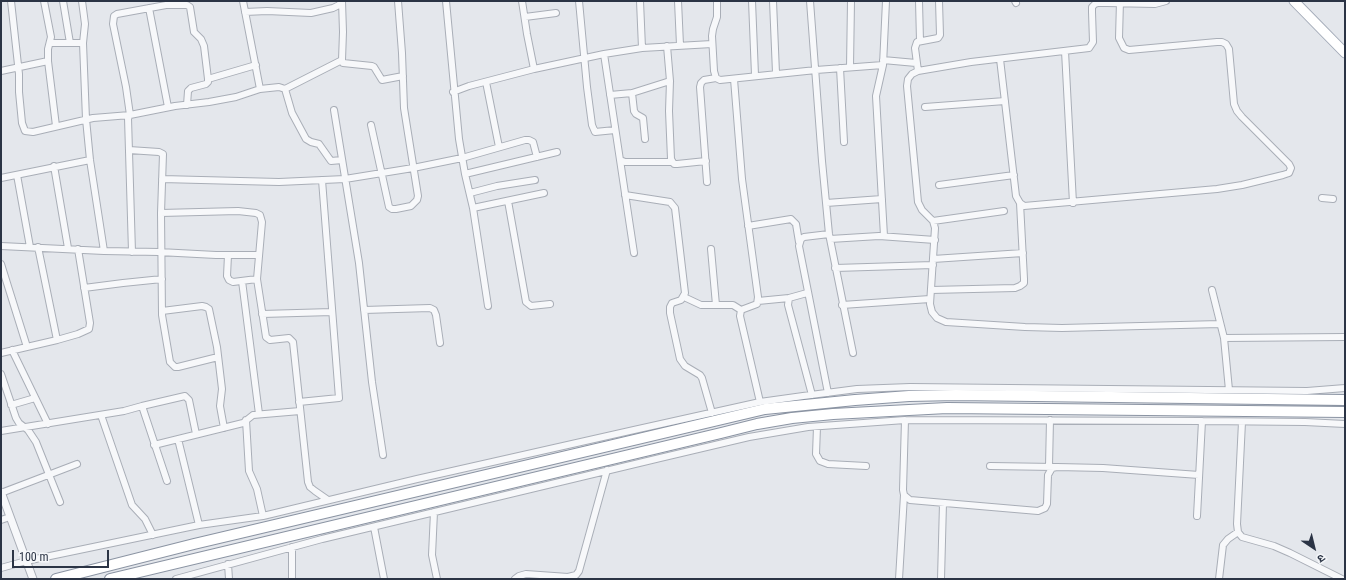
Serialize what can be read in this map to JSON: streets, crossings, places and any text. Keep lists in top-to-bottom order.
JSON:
{
  "scale_bar": "100 m",
  "north": "bottom right"
}
